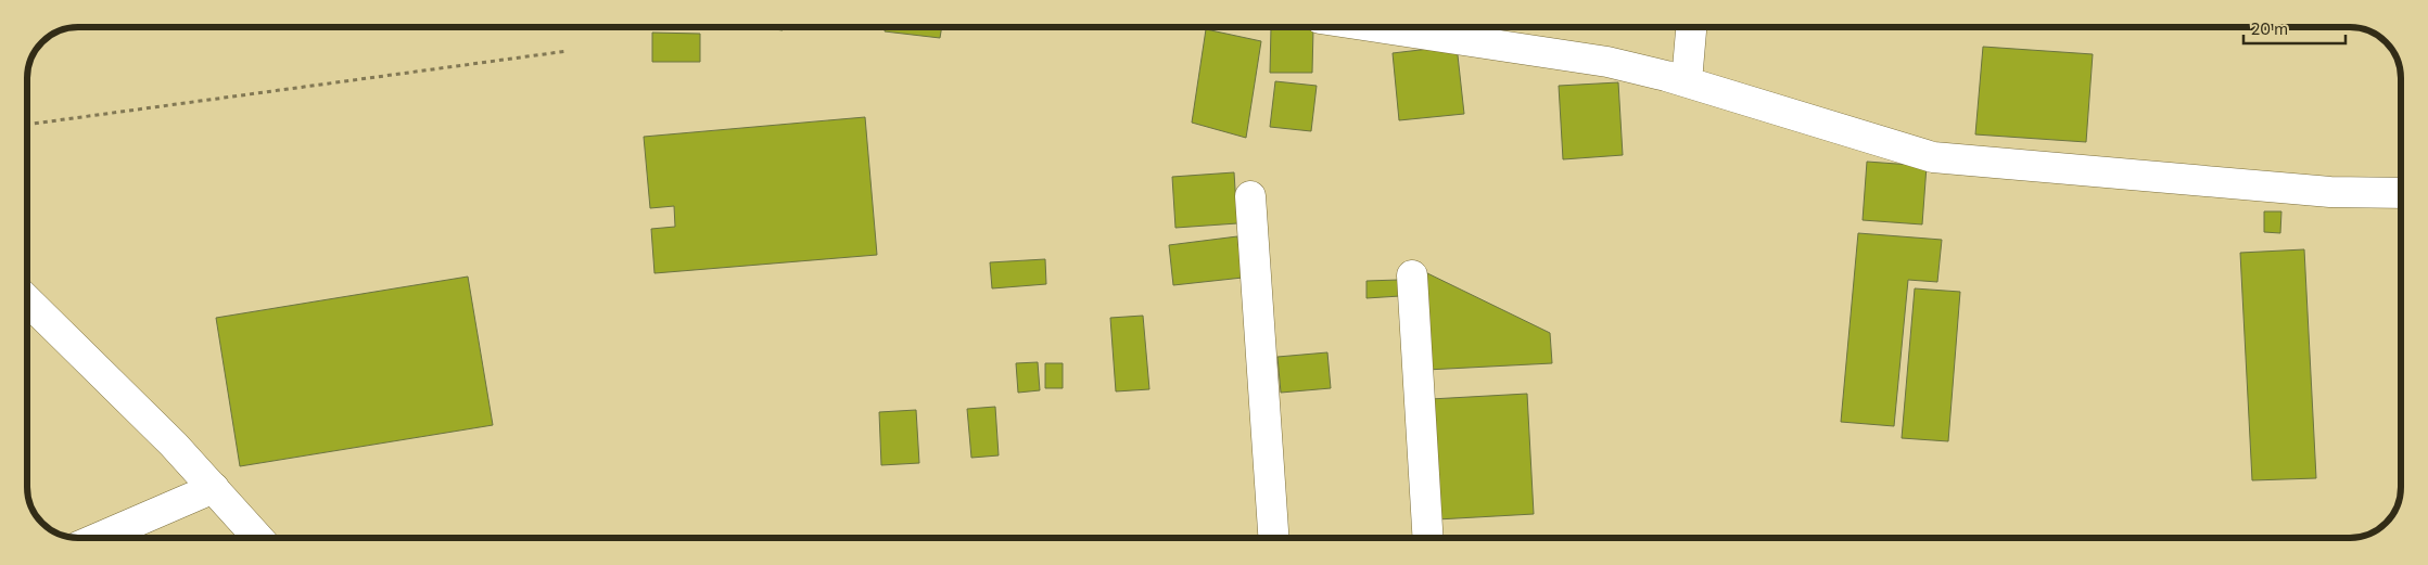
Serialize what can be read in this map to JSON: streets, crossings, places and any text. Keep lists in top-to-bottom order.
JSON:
{
  "scale_bar": "20 m"
}
